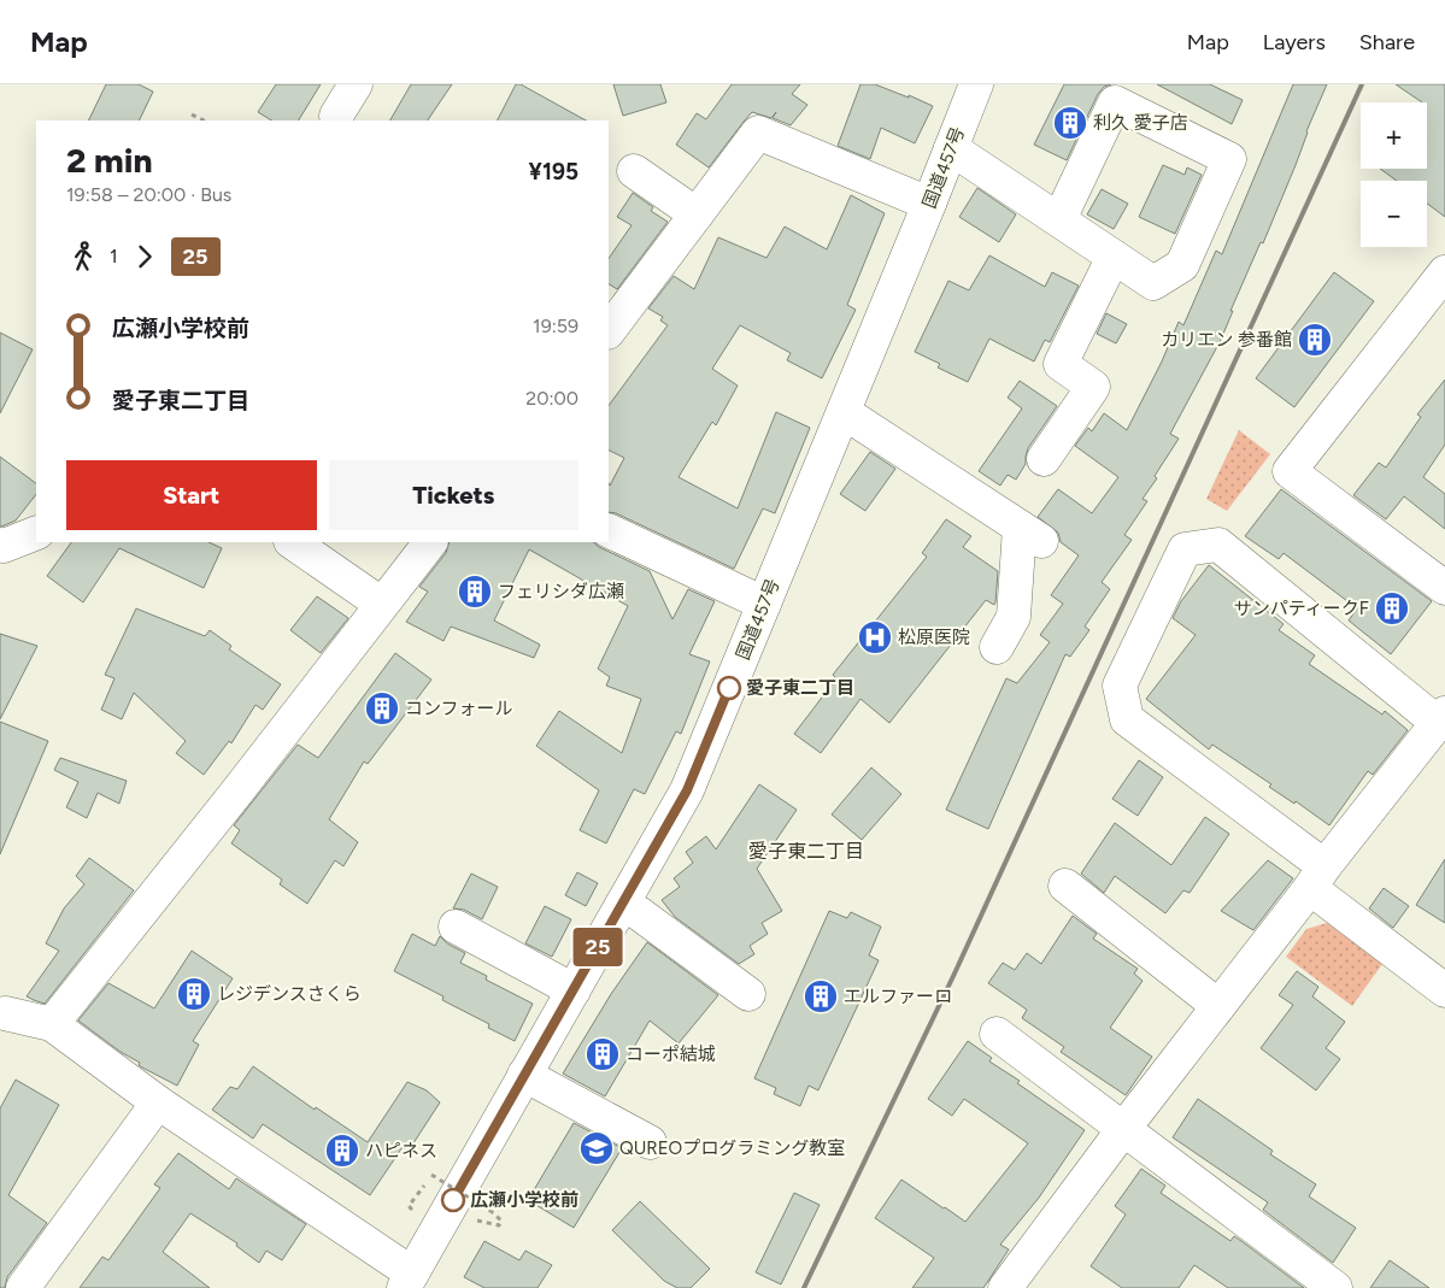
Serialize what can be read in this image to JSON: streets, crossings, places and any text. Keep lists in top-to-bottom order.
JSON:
{
  "streets": {
    "main road": ["国道457号"]
  },
  "districts": ["愛子東二丁目"],
  "places": {
    "building": [
      "利久 愛子店",
      "カリエン 参番館",
      "フェリシダ広瀬",
      "サンパティークF",
      "コンフォール",
      "レジデンスさくら",
      "エルファーロ",
      "コーポ結城",
      "ハピネス"
    ],
    "hospital": ["松原医院"],
    "other": ["愛子東二丁目", "広瀬小学校前"],
    "school or university": ["QUREOプログラミング教室"]
  },
  "lines": ["bus line 25"],
  "page": {
    "header": "Map",
    "nav": ["Map", "Layers", "Share"],
    "on_map": "25",
    "map_buttons": ["+", "−"],
    "heading": ["2 min", "19:58 – 20:00 · Bus", "¥195"],
    "legs": ["1", "25"],
    "list": [
      {
        "name": "広瀬小学校前",
        "value": "19:59"
      },
      {
        "name": "愛子東二丁目",
        "value": "20:00"
      }
    ],
    "buttons": ["Start", "Tickets"]
  }
}
